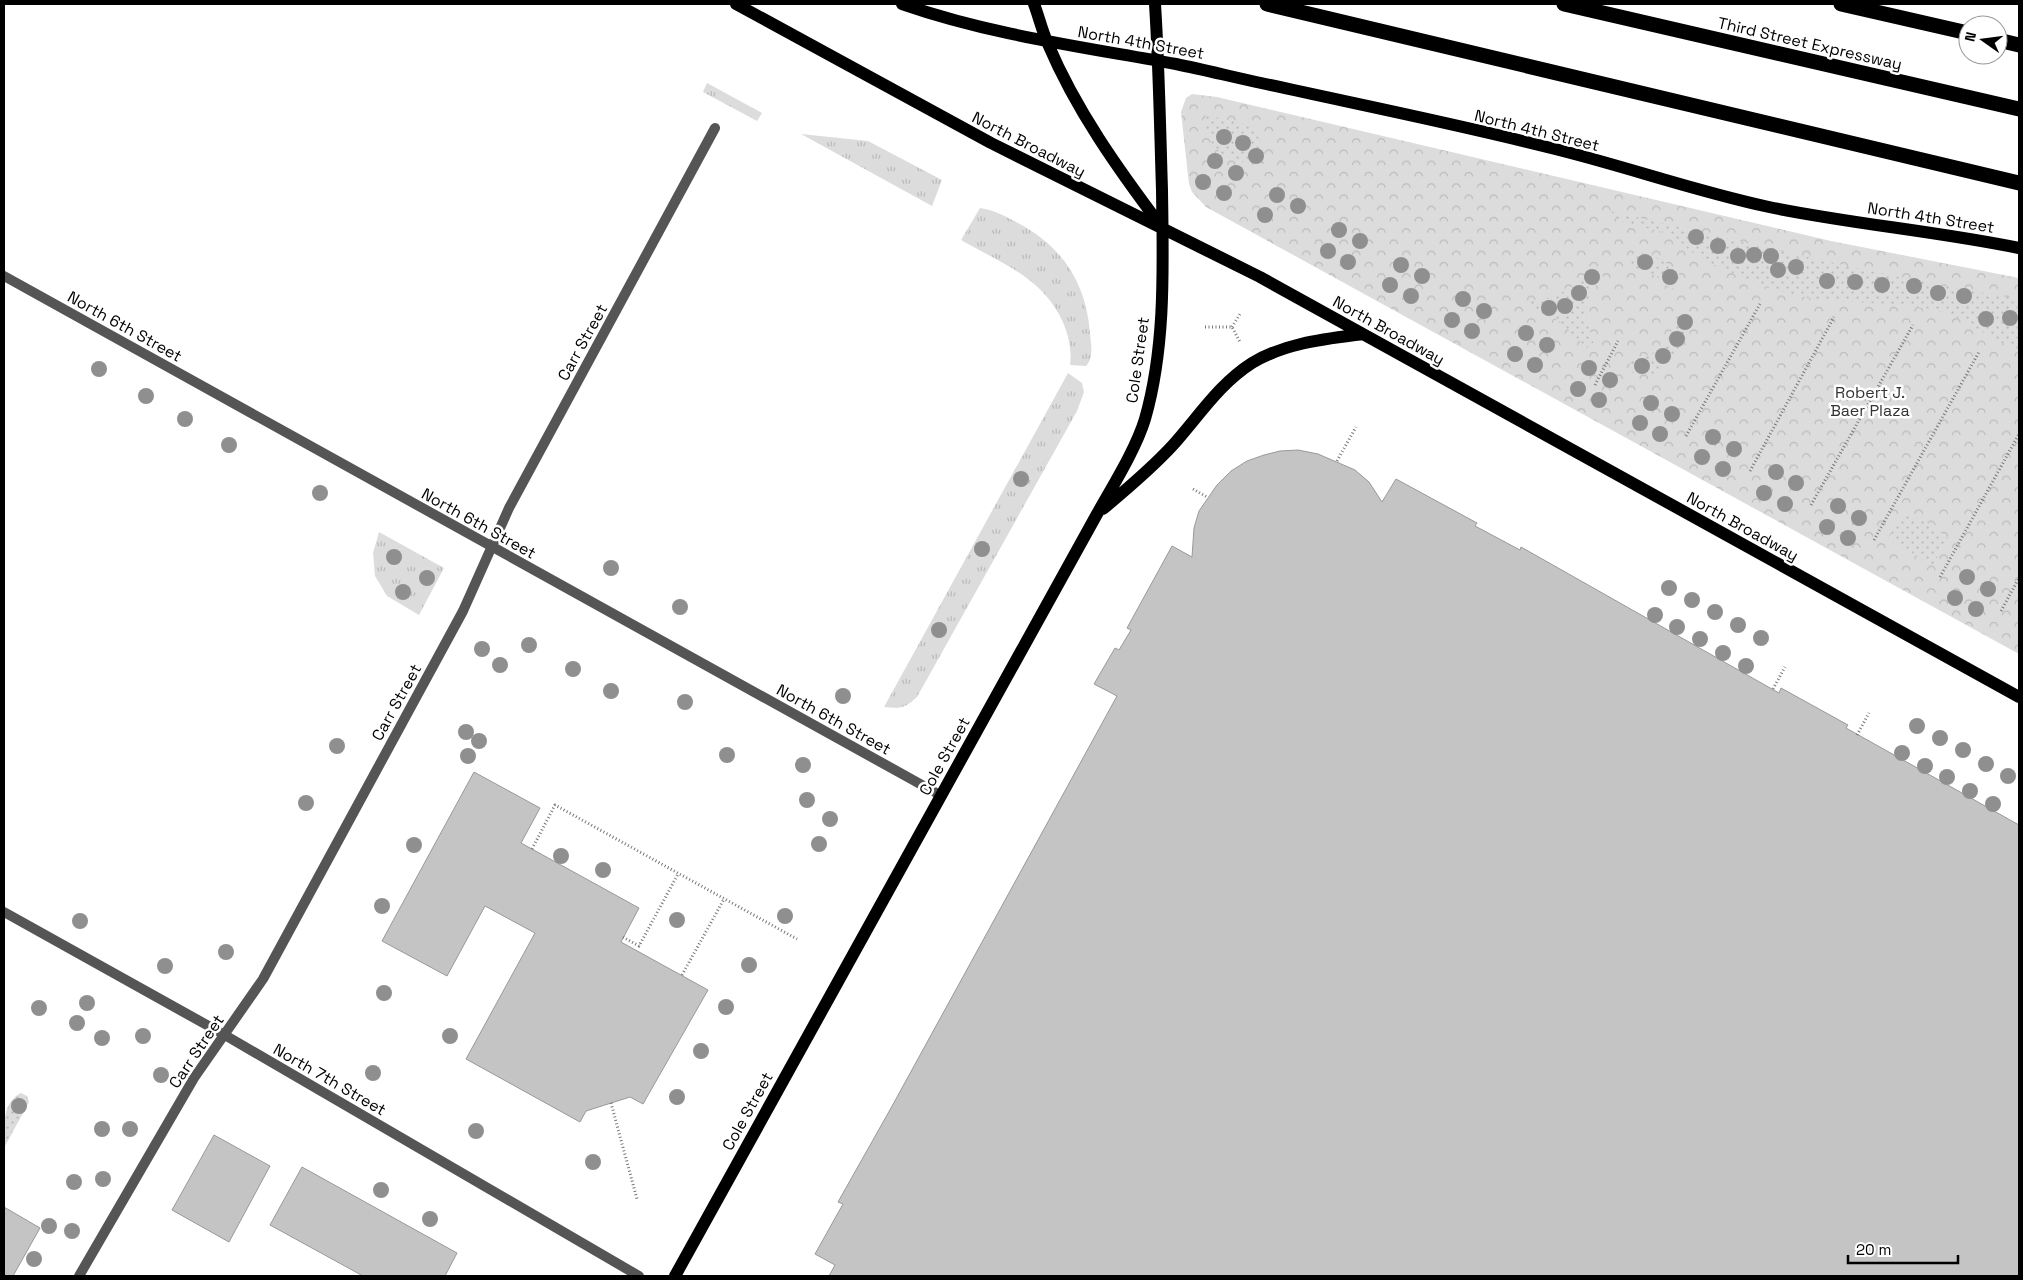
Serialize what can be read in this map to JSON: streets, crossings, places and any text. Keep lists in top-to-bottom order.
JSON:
{
  "streets": {
    "highway": ["Third Street Expressway"],
    "main road": ["North 4th Street", "North Broadway", "Cole Street"],
    "street": ["North 6th Street", "Carr Street", "North 7th Street"]
  },
  "crossings": [
    ["North 4th Street", "Cole Street"],
    ["North Broadway", "Cole Street"],
    ["North 6th Street", "Carr Street"],
    ["North 6th Street", "Cole Street"],
    ["Carr Street", "North 7th Street"]
  ],
  "parks": ["Robert J. Baer Plaza"],
  "scale_bar": "20 m",
  "north": "left"
}
